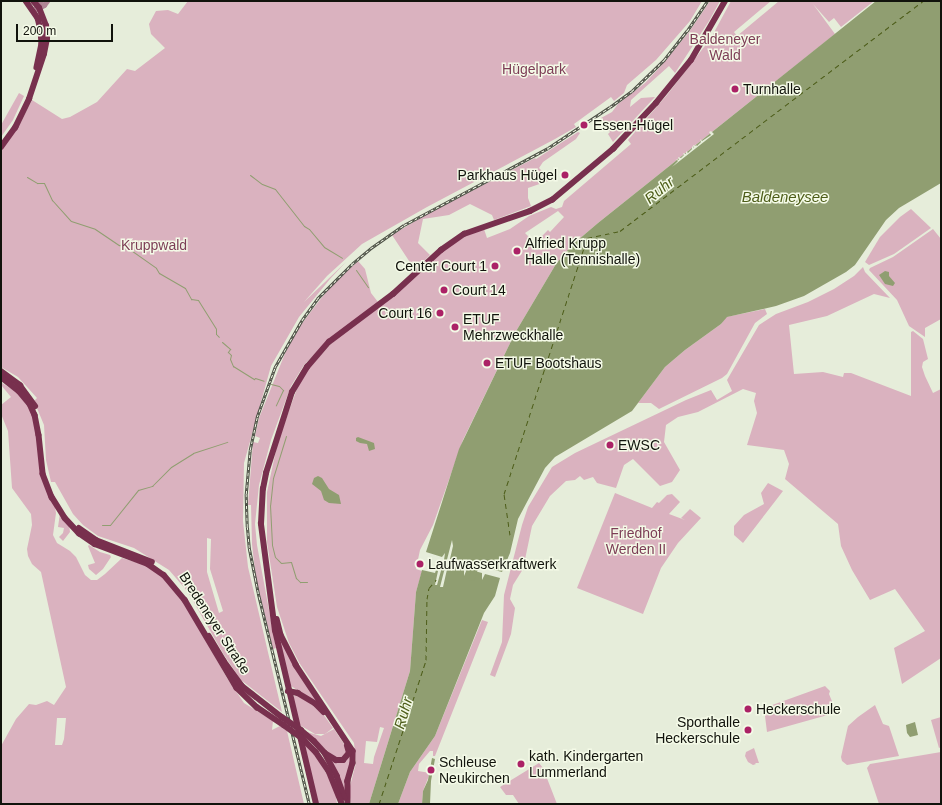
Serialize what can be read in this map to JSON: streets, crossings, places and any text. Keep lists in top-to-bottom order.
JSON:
{
  "streets": {
    "main road": ["Bredeneyer Straße"]
  },
  "water": ["Ruhr", "Baldeneysee"],
  "parks": [
    "Baldeneyer Wald",
    "Hügelpark",
    "Kruppwald",
    "Friedhof Werden II"
  ],
  "places": [
    "Turnhalle",
    "Essen-Hügel",
    "Parkhaus Hügel",
    "Alfried Krupp Halle (Tennishalle)",
    "Center Court 1",
    "Court 14",
    "Court 16",
    "ETUF Mehrzweckhalle",
    "ETUF Bootshaus",
    "EWSC",
    "Laufwasserkraftwerk",
    "Heckerschule",
    "Sporthalle Heckerschule",
    "kath. Kindergarten Lummerland",
    "Schleuse Neukirchen"
  ],
  "scale_bar": "200 m"
}
